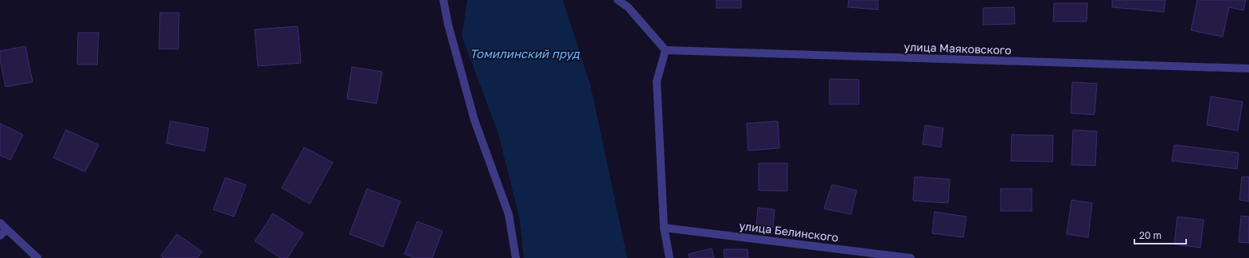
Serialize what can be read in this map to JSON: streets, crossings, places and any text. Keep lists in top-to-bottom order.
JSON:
{
  "streets": {
    "street": ["улица Маяковского", "улица Белинского"]
  },
  "water": ["Томилинский пруд"],
  "scale_bar": "20 m"
}
